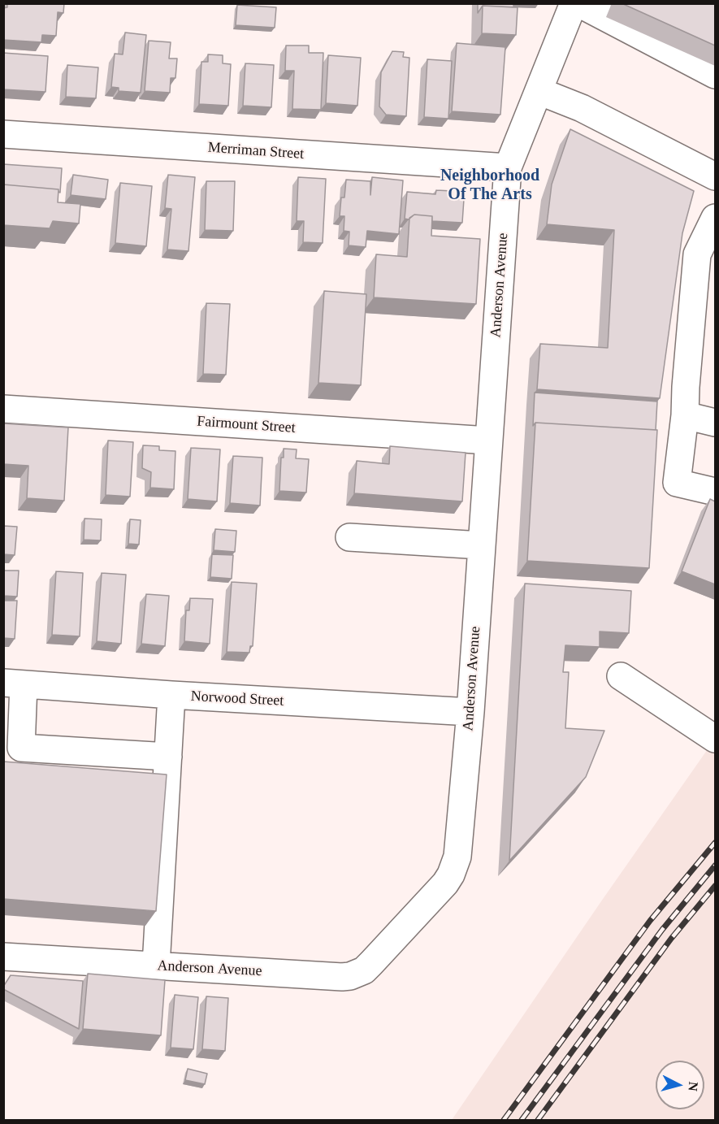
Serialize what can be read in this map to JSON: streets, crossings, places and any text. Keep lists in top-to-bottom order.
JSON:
{
  "streets": {
    "street": [
      "Merriman Street",
      "Anderson Avenue",
      "Fairmount Street",
      "Norwood Street"
    ]
  },
  "crossings": [
    ["Merriman Street", "Anderson Avenue"],
    ["Anderson Avenue", "Fairmount Street"],
    ["Anderson Avenue", "Norwood Street"]
  ],
  "districts": ["Neighborhood Of The Arts"],
  "north": "right"
}
